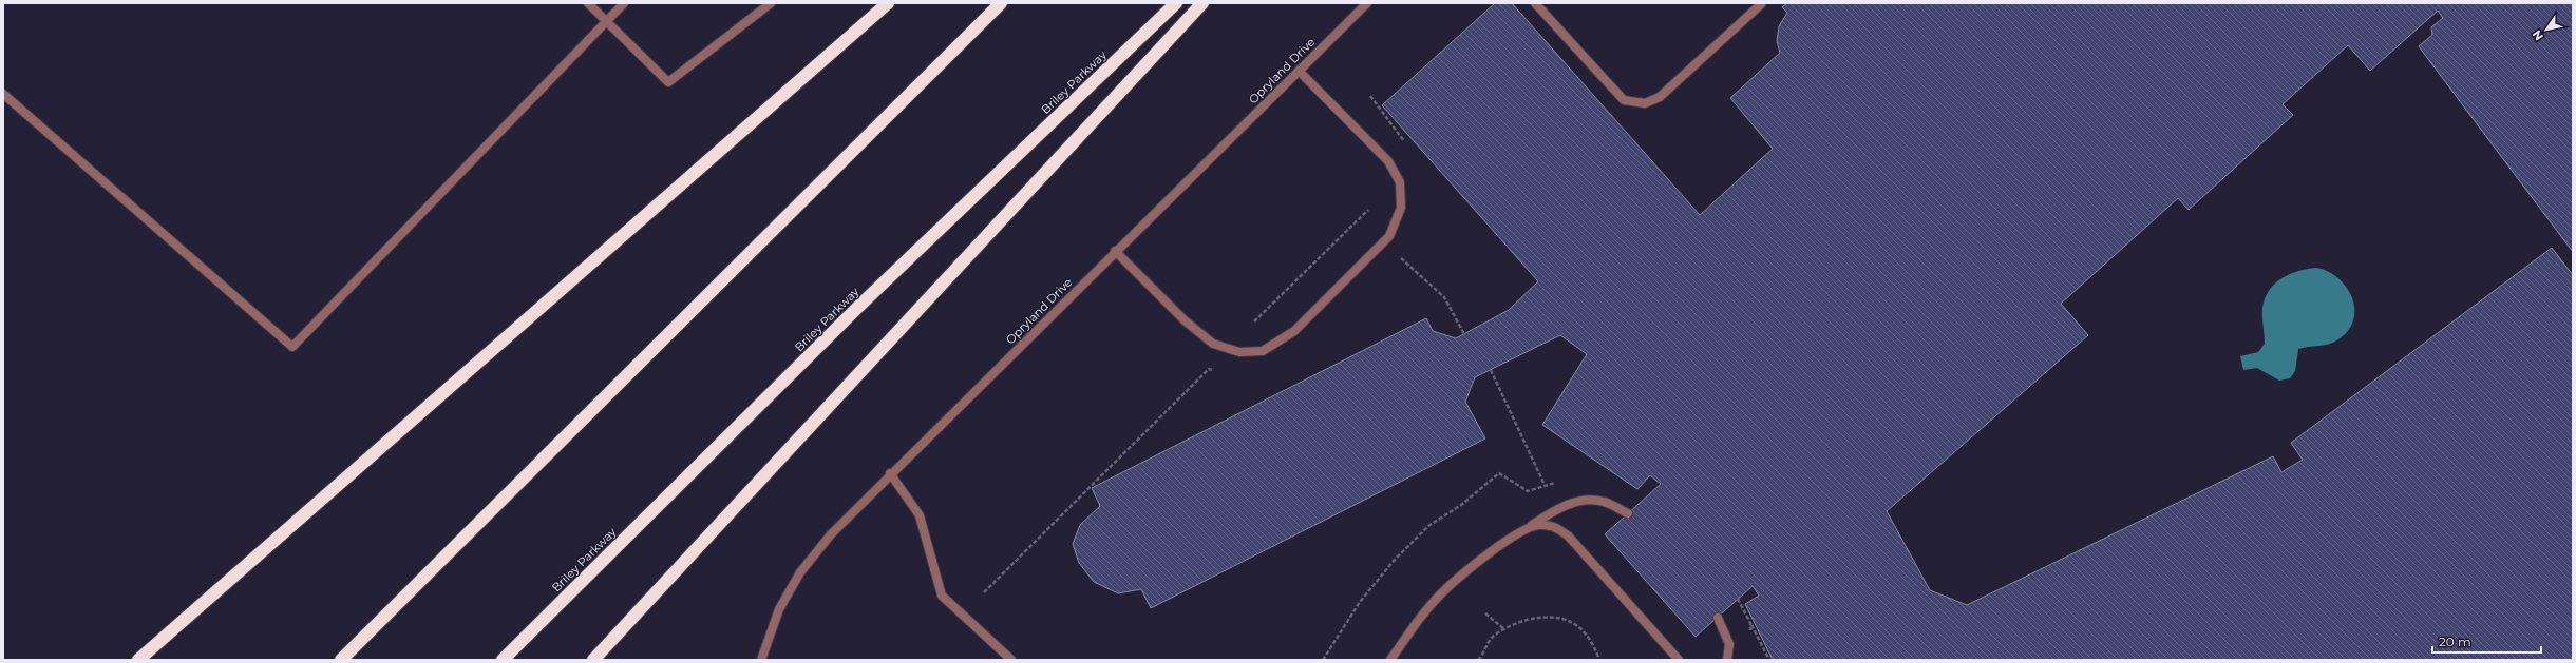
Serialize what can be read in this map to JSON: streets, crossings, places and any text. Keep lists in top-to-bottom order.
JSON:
{
  "streets": {
    "highway": ["Briley Parkway"],
    "lane": ["Opryland Drive"]
  },
  "scale_bar": "20 m",
  "north": "bottom left"
}
